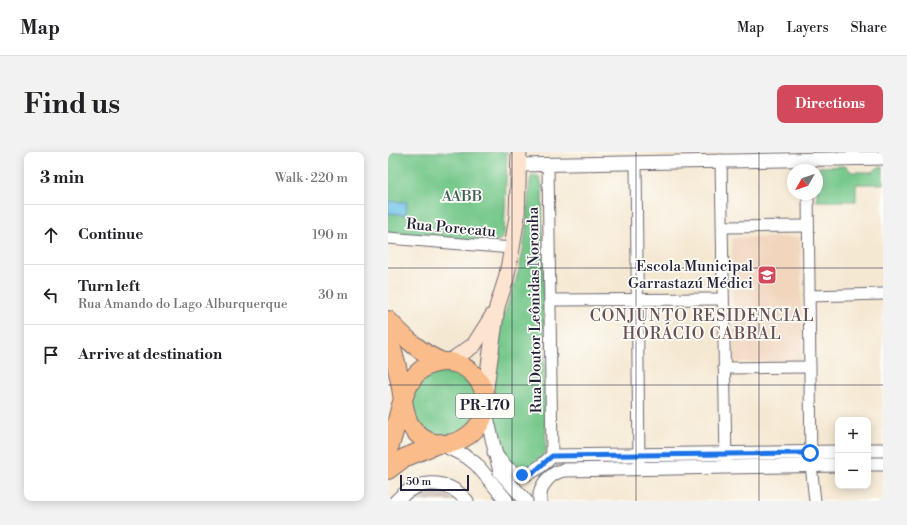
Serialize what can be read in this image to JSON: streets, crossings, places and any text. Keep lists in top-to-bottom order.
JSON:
{
  "streets": {
    "highway": ["PR-170"],
    "street": ["Rua Porecatu", "Rua Doutor Leônidas Noronha"]
  },
  "districts": ["CONJUNTO RESIDENCIAL HORÁCIO CABRAL"],
  "parks": ["AABB"],
  "places": {
    "school or university": ["Escola Municipal Garrastazú Médici"]
  },
  "scale_bar": "50 m",
  "north": "bottom left",
  "page": {
    "header": "Map",
    "nav": ["Map", "Layers", "Share"],
    "buttons": "Directions",
    "title": "Find us",
    "heading": ["3 min", "Walk · 220 m"],
    "list": [
      ["Continue", "190 m"],
      ["Turn left", "Rua Amando do Lago Alburquerque", "30 m"],
      "Arrive at destination"
    ],
    "map_buttons": ["+", "−"],
    "scale": "50 m"
  }
}
